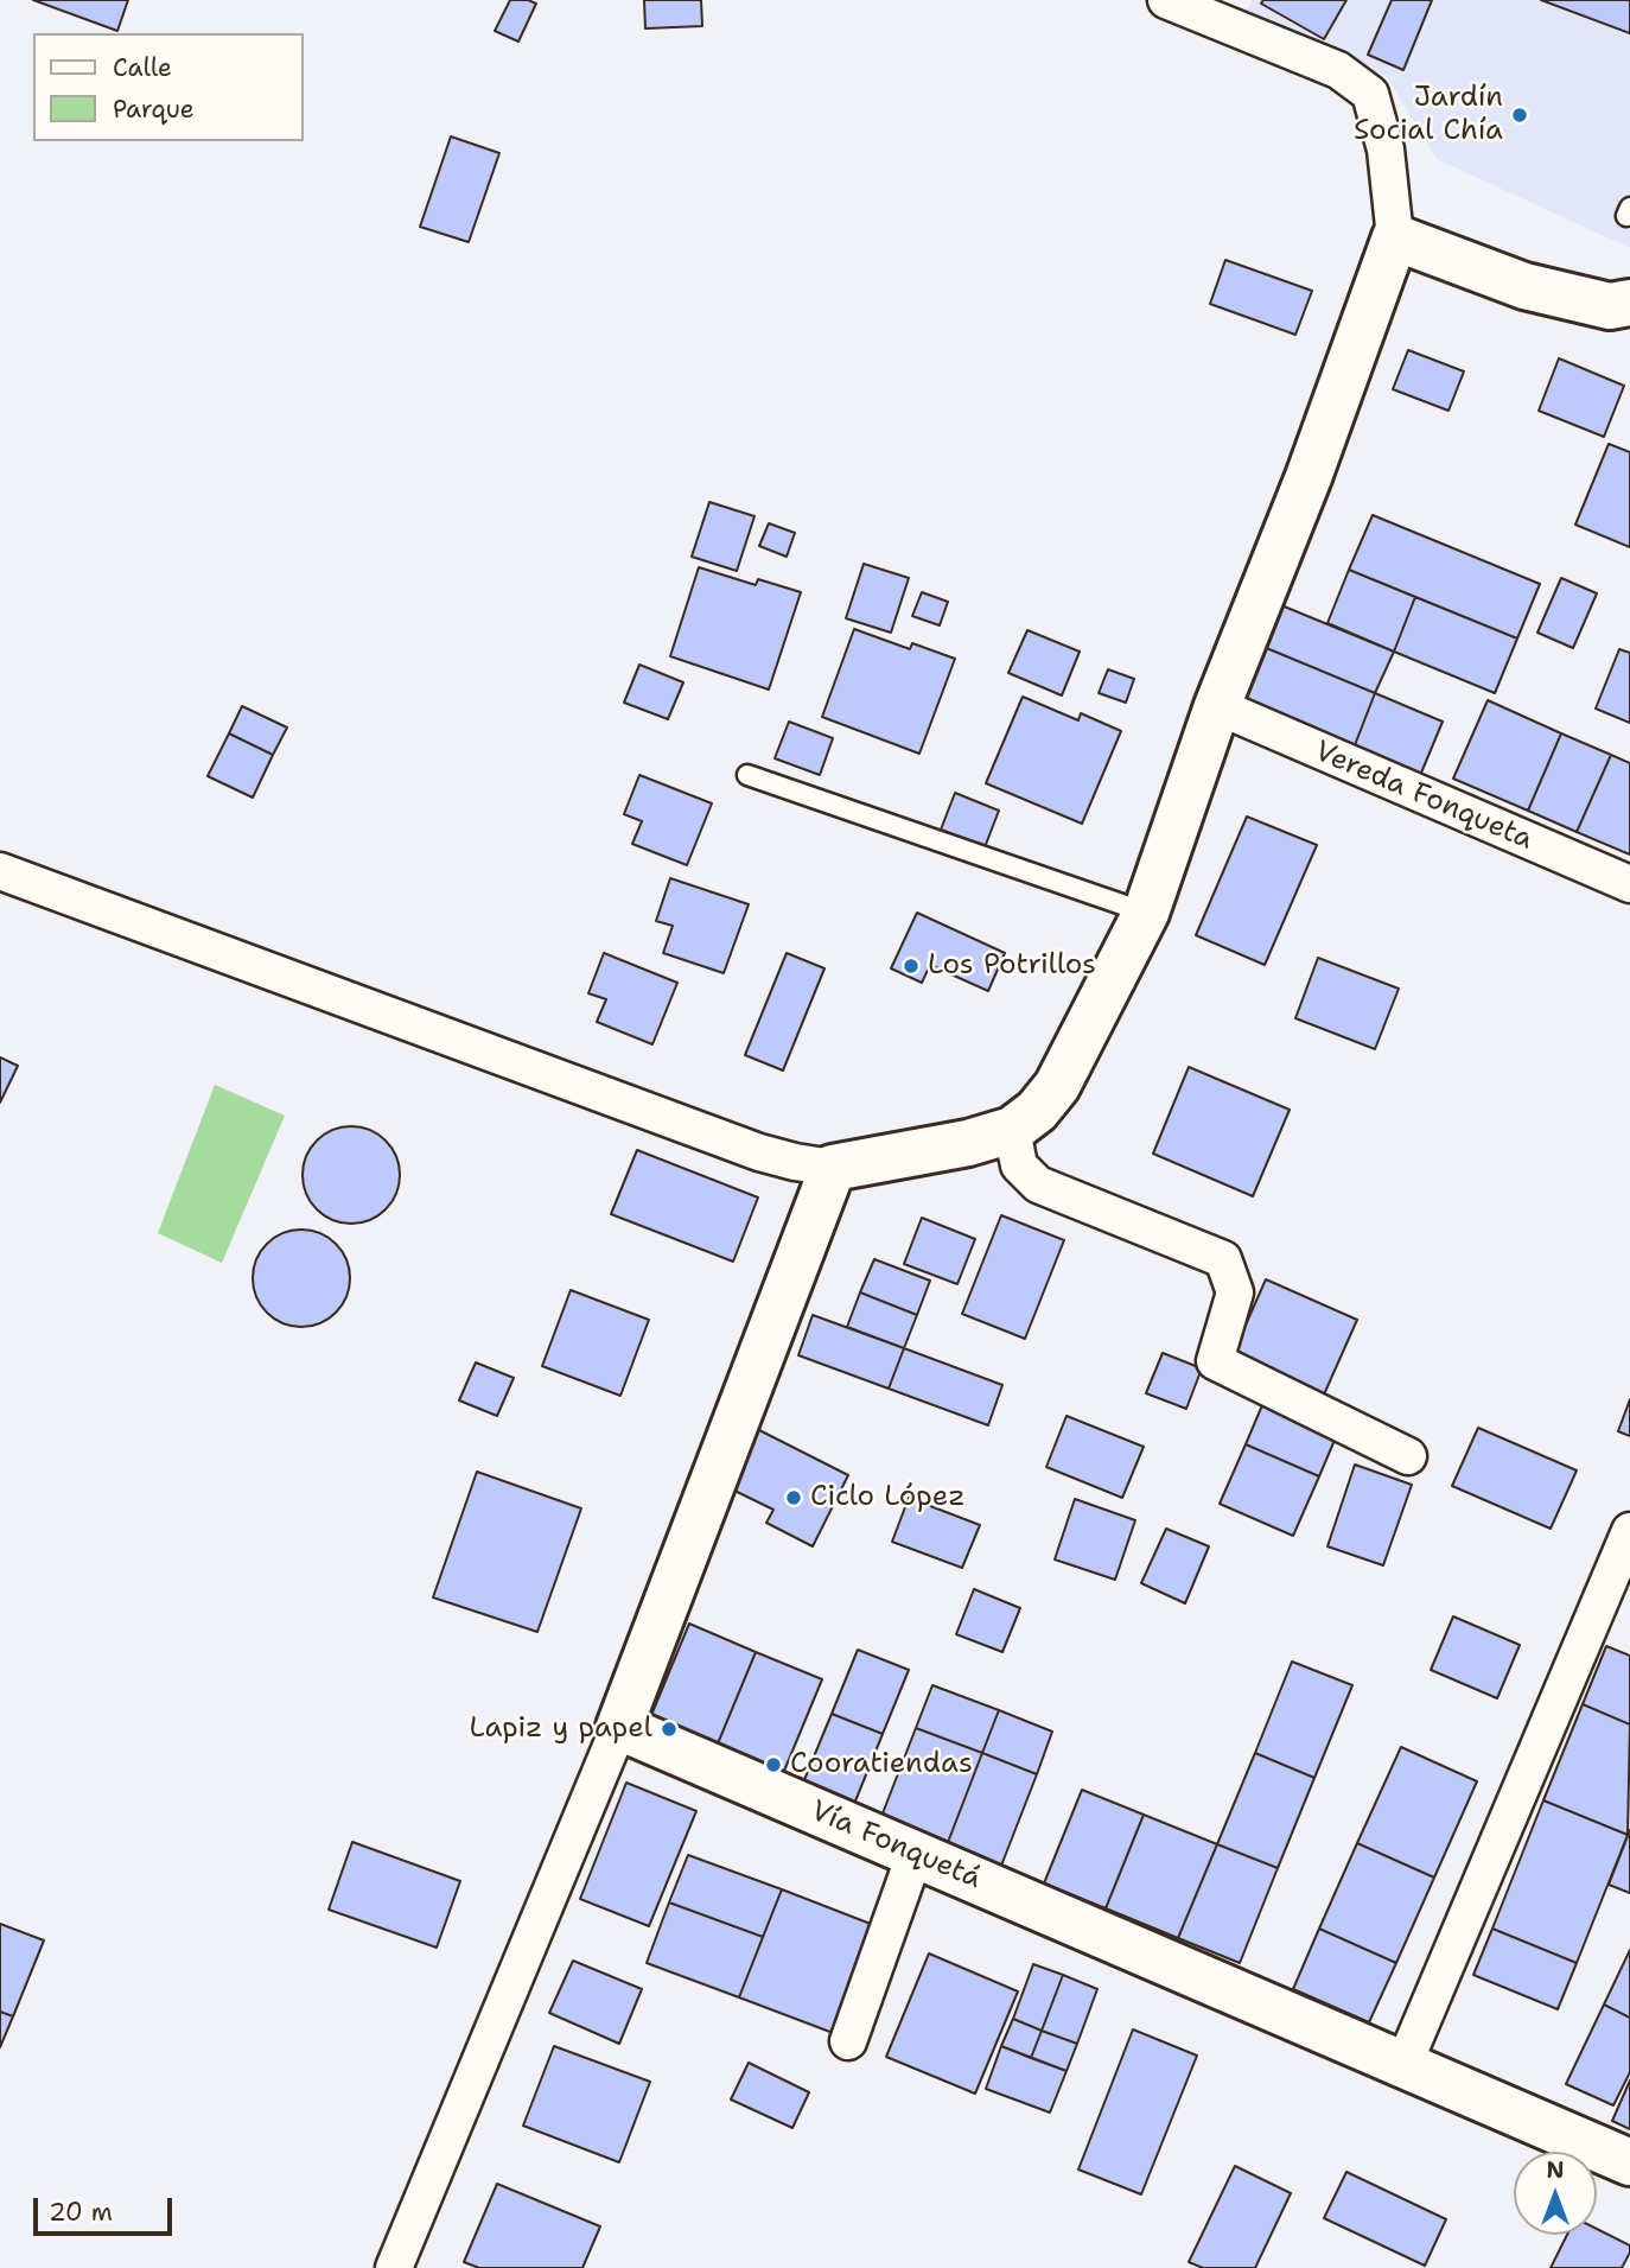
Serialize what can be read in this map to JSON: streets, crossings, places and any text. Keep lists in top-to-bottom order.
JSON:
{
  "streets": {
    "street": ["Vereda Fonqueta", "Vía Fonquetá"]
  },
  "places": [
    "Jardín Social Chía",
    "Los Potrillos",
    "Ciclo López",
    "Lapiz y papel",
    "Cooratiendas"
  ],
  "legend": ["Calle", "Parque"],
  "scale_bar": "20 m",
  "north": "top"
}
